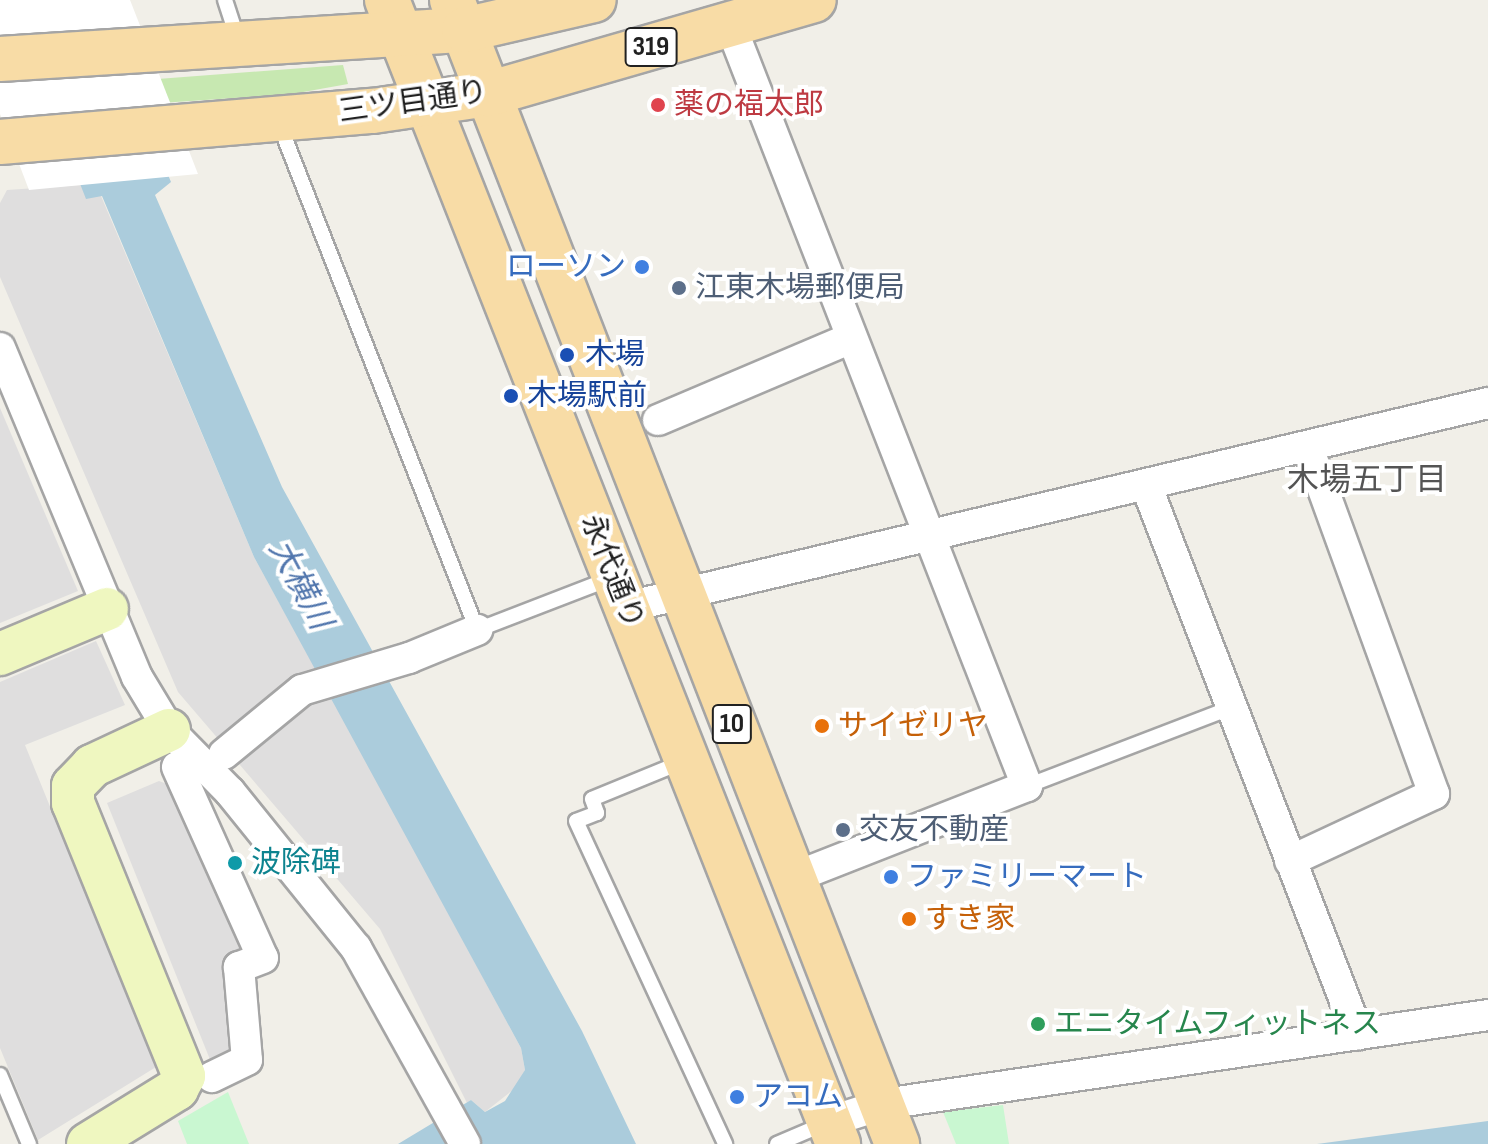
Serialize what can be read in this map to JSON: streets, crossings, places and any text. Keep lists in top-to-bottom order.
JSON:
{
  "streets": {
    "main road": [
      "319",
      "三ツ目通り",
      "永代通り",
      "10"
    ]
  },
  "crossings": [
    ["319", "永代通り"],
    ["三ツ目通り", "永代通り"]
  ],
  "districts": ["木場五丁目"],
  "water": ["大横川"],
  "places": [
    "薬の福太郎",
    "ローソン",
    "江東木場郵便局",
    "木場",
    "木場駅前",
    "サイゼリヤ",
    "交友不動産",
    "波除碑",
    "ファミリーマート",
    "すき家",
    "エニタイムフィットネス",
    "アコム"
  ]
}
